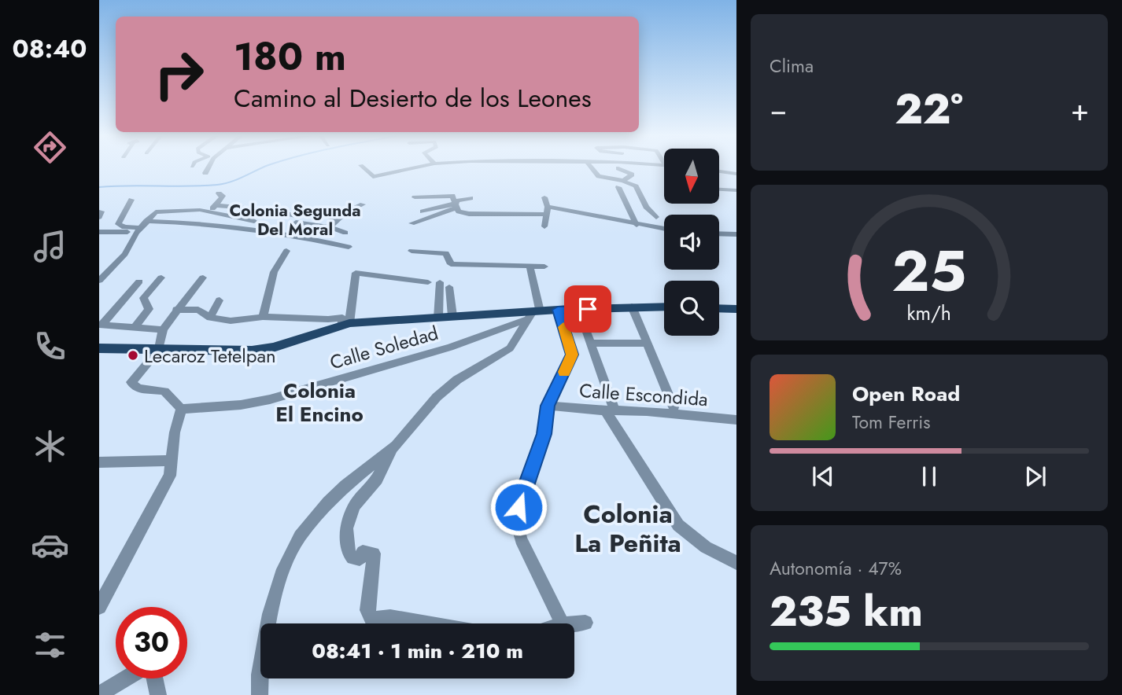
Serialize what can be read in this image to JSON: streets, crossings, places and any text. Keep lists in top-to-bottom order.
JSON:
{
  "streets": {
    "street": ["Calle Soledad", "Calle Escondida"]
  },
  "districts": ["Colonia Segunda Del Moral", "Colonia El Encino", "Colonia La Peñita"],
  "places": ["Lecaroz Tetelpan"],
  "north": "bottom",
  "page": {
    "tabs": "08:40",
    "tile": [
      "Clima",
      ["Autonomía · 47%", "235 km"]
    ],
    "turn": ["180 m", "Camino al Desierto de los Leones"],
    "heat": ["−", "22°", "+"],
    "song": ["Open Road", "Tom Ferris"],
    "limit": "30",
    "trip": "08:41 · 1 min · 210 m",
    "gauge": ["25", "km/h"]
  }
}
